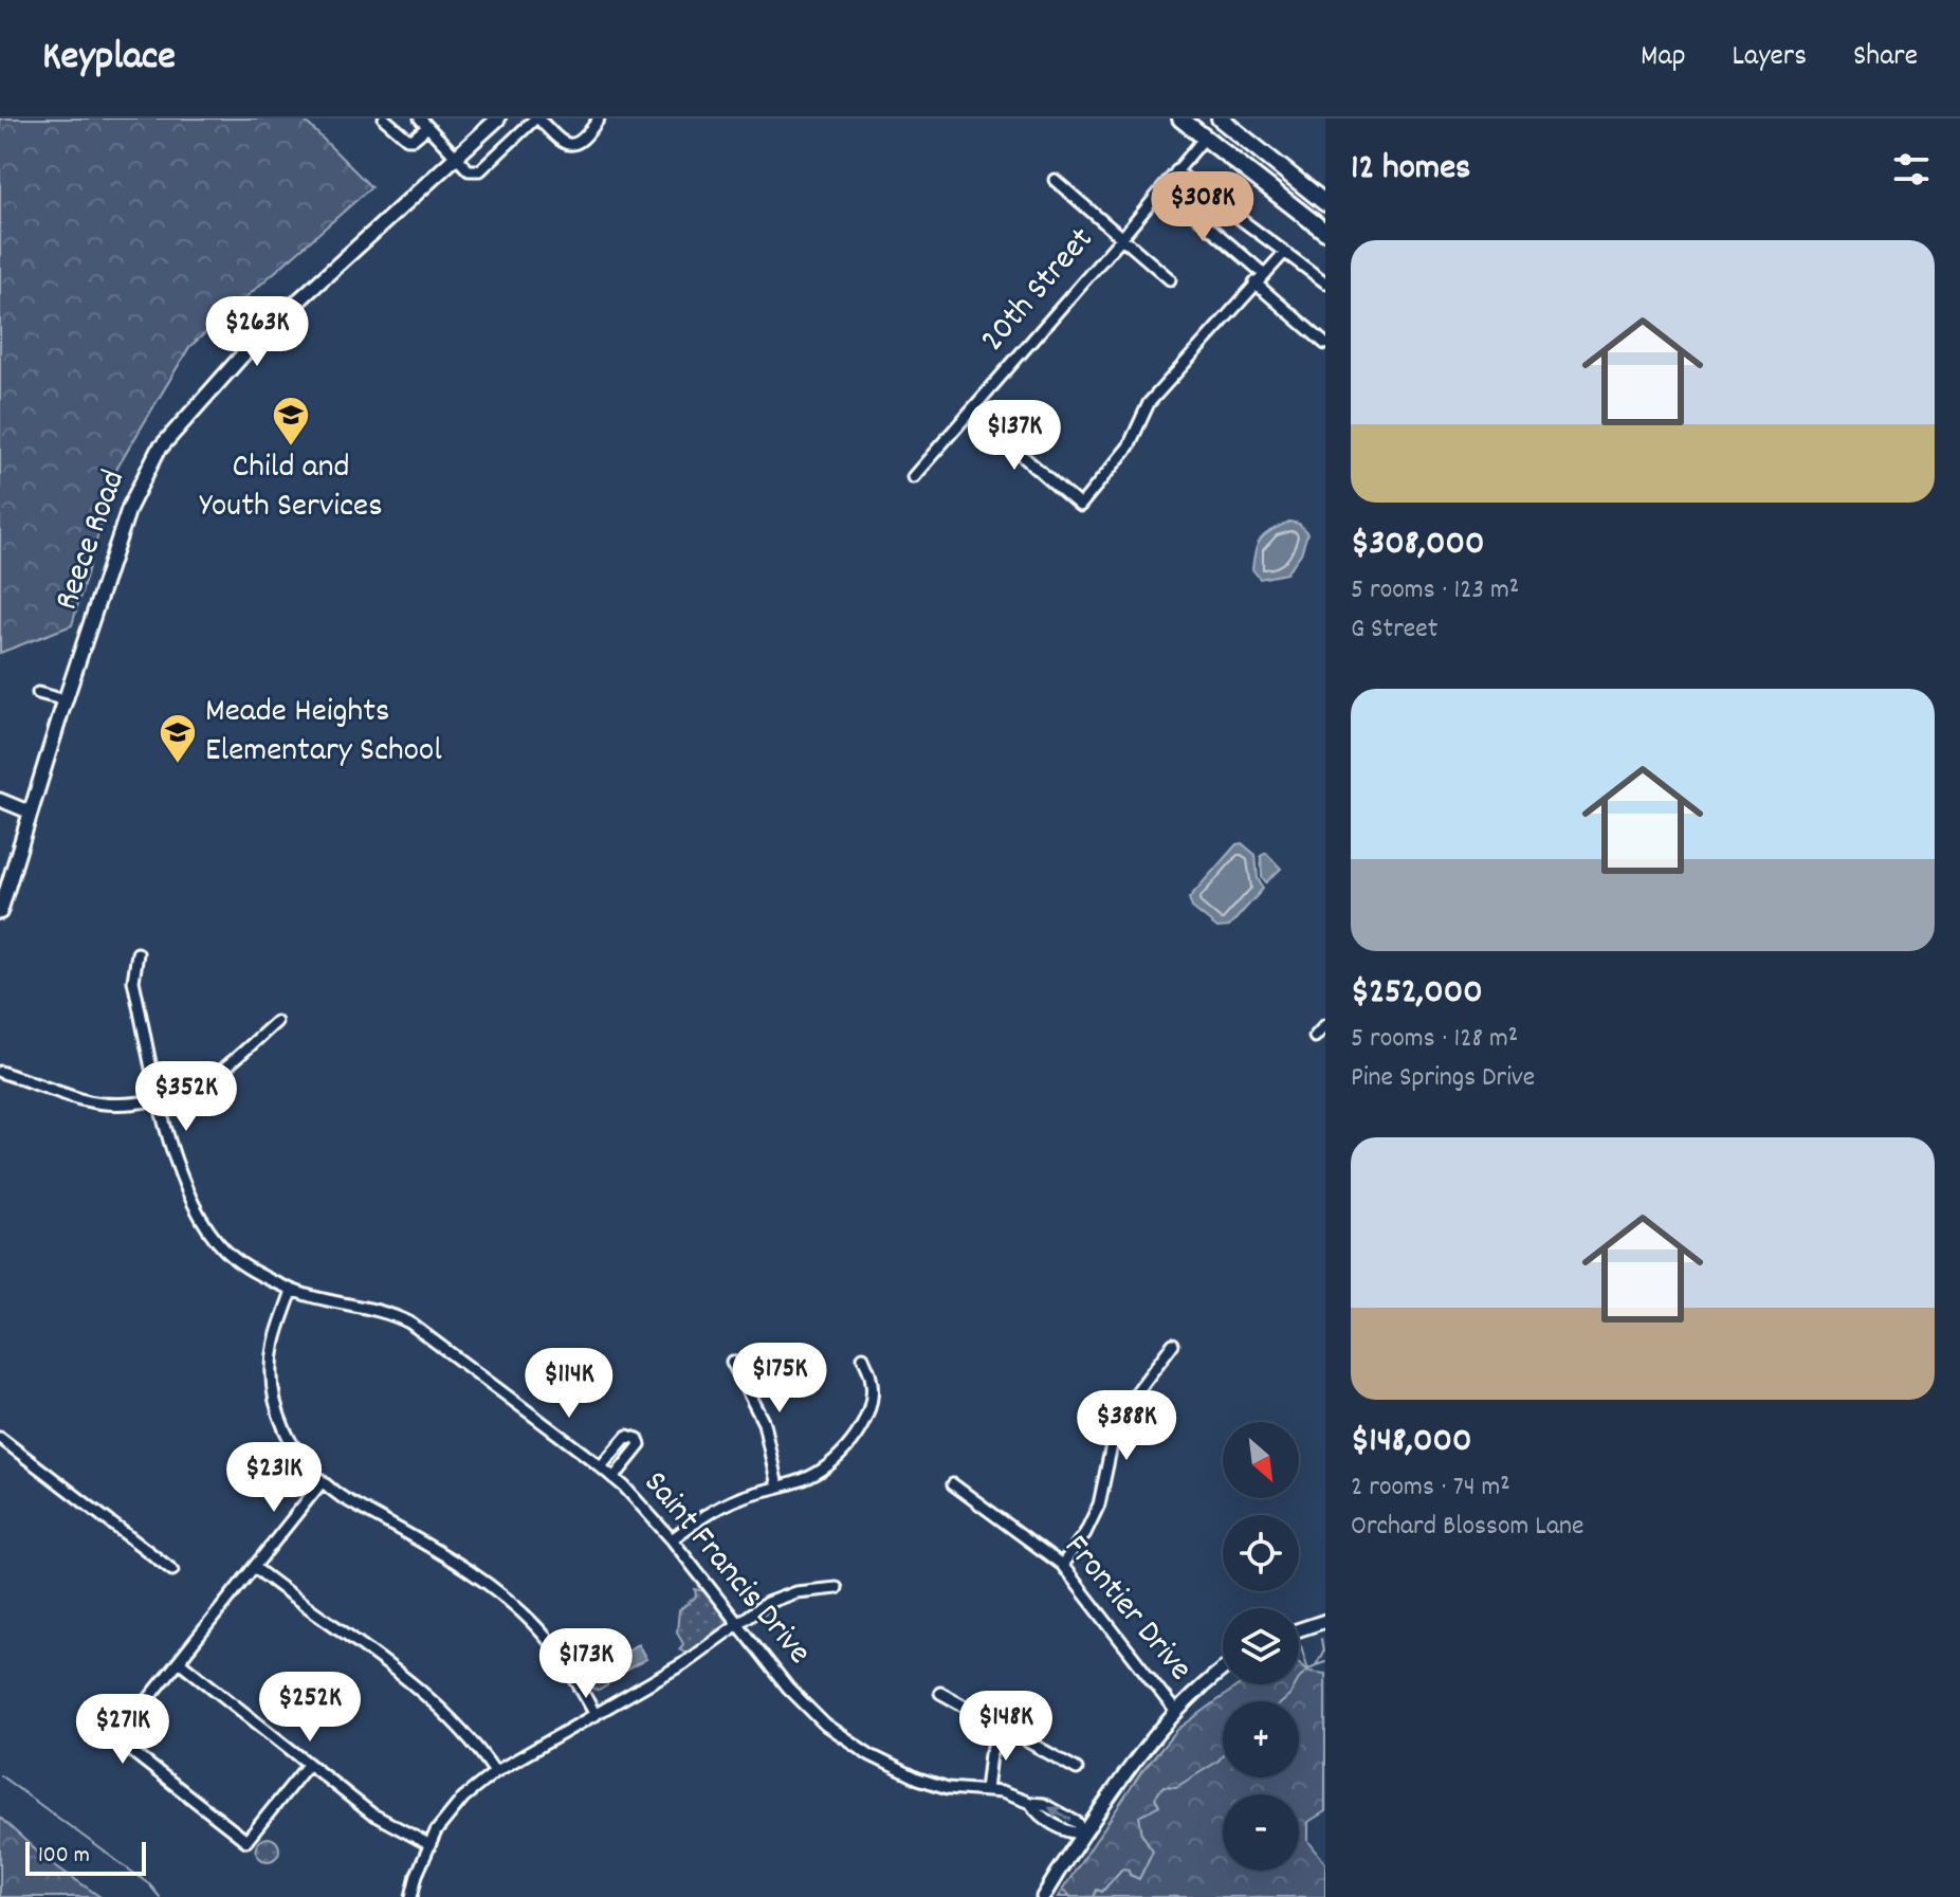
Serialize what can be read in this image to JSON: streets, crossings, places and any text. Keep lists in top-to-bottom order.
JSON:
{
  "streets": {
    "main road": ["Reece Road"],
    "street": ["20th Street", "Saint Francis Drive", "Frontier Drive"]
  },
  "places": {
    "school or university": ["Child and Youth Services", "Meade Heights Elementary School"]
  },
  "scale_bar": "100 m",
  "north": "bottom right",
  "page": {
    "header": "Keyplace",
    "nav": ["Map", "Layers", "Share"],
    "heading": "12 homes",
    "price": [
      "$308K",
      "$263K",
      "$137K",
      "$352K",
      "$175K",
      "$114K",
      "$388K",
      "$231K",
      "$173K",
      "$252K",
      "$148K",
      "$271K"
    ],
    "list": [
      {
        "name": "$308,000",
        "note": "5 rooms · 123 m² · G Street"
      },
      {
        "name": "$252,000",
        "note": "5 rooms · 128 m² · Pine Springs Drive"
      },
      {
        "name": "$148,000",
        "note": "2 rooms · 74 m² · Orchard Blossom Lane"
      }
    ],
    "map_buttons": ["+", "−"],
    "scale": "100 m"
  }
}
